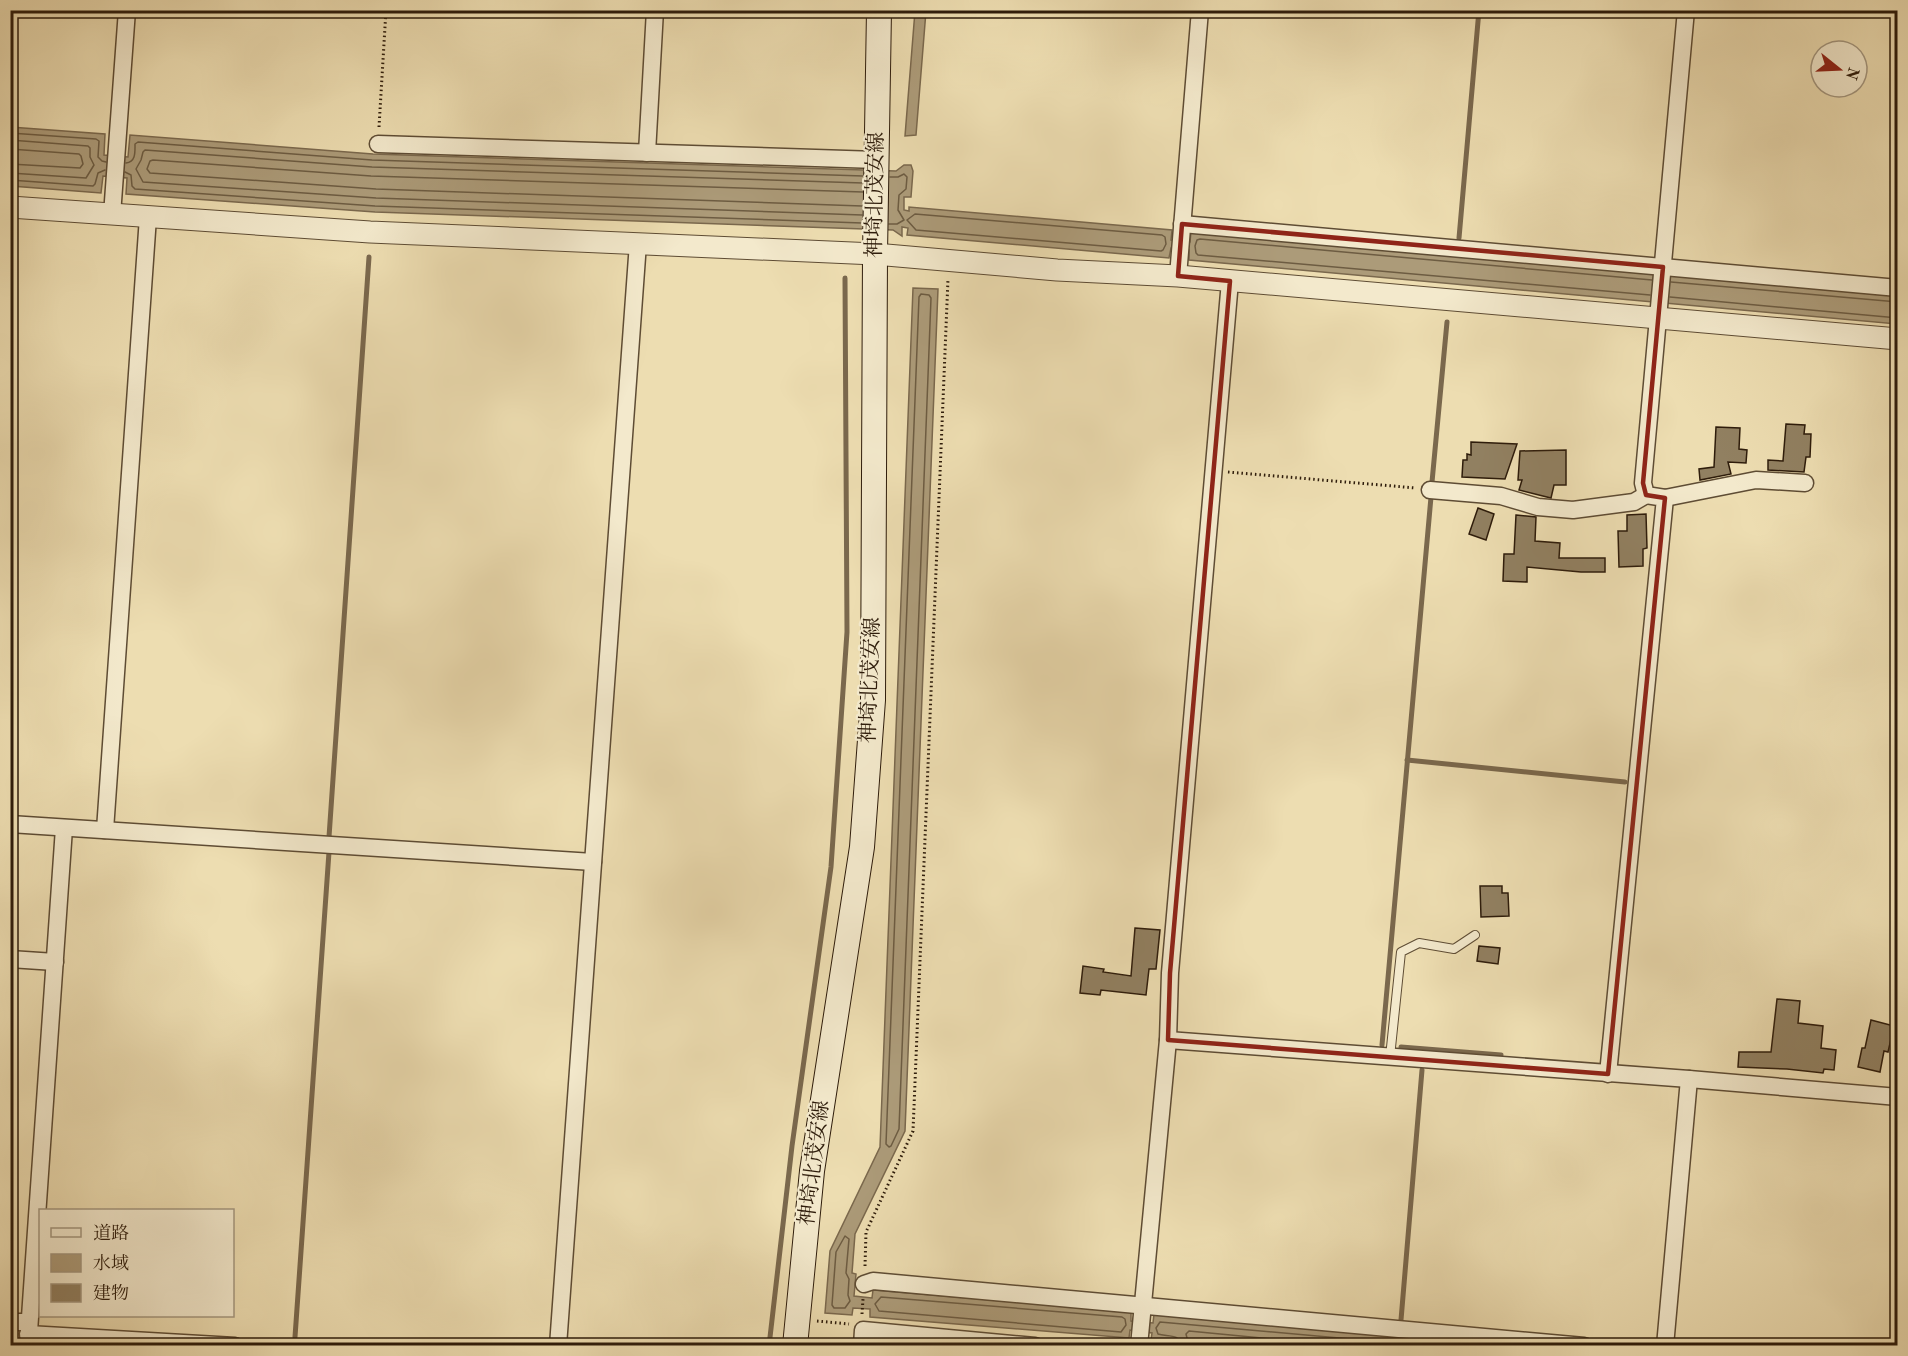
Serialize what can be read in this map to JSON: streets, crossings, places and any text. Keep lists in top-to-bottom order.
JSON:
{
  "streets": {
    "main road": ["神埼北茂安線"]
  },
  "legend": ["道路", "水域", "建物"],
  "north": "right"
}
